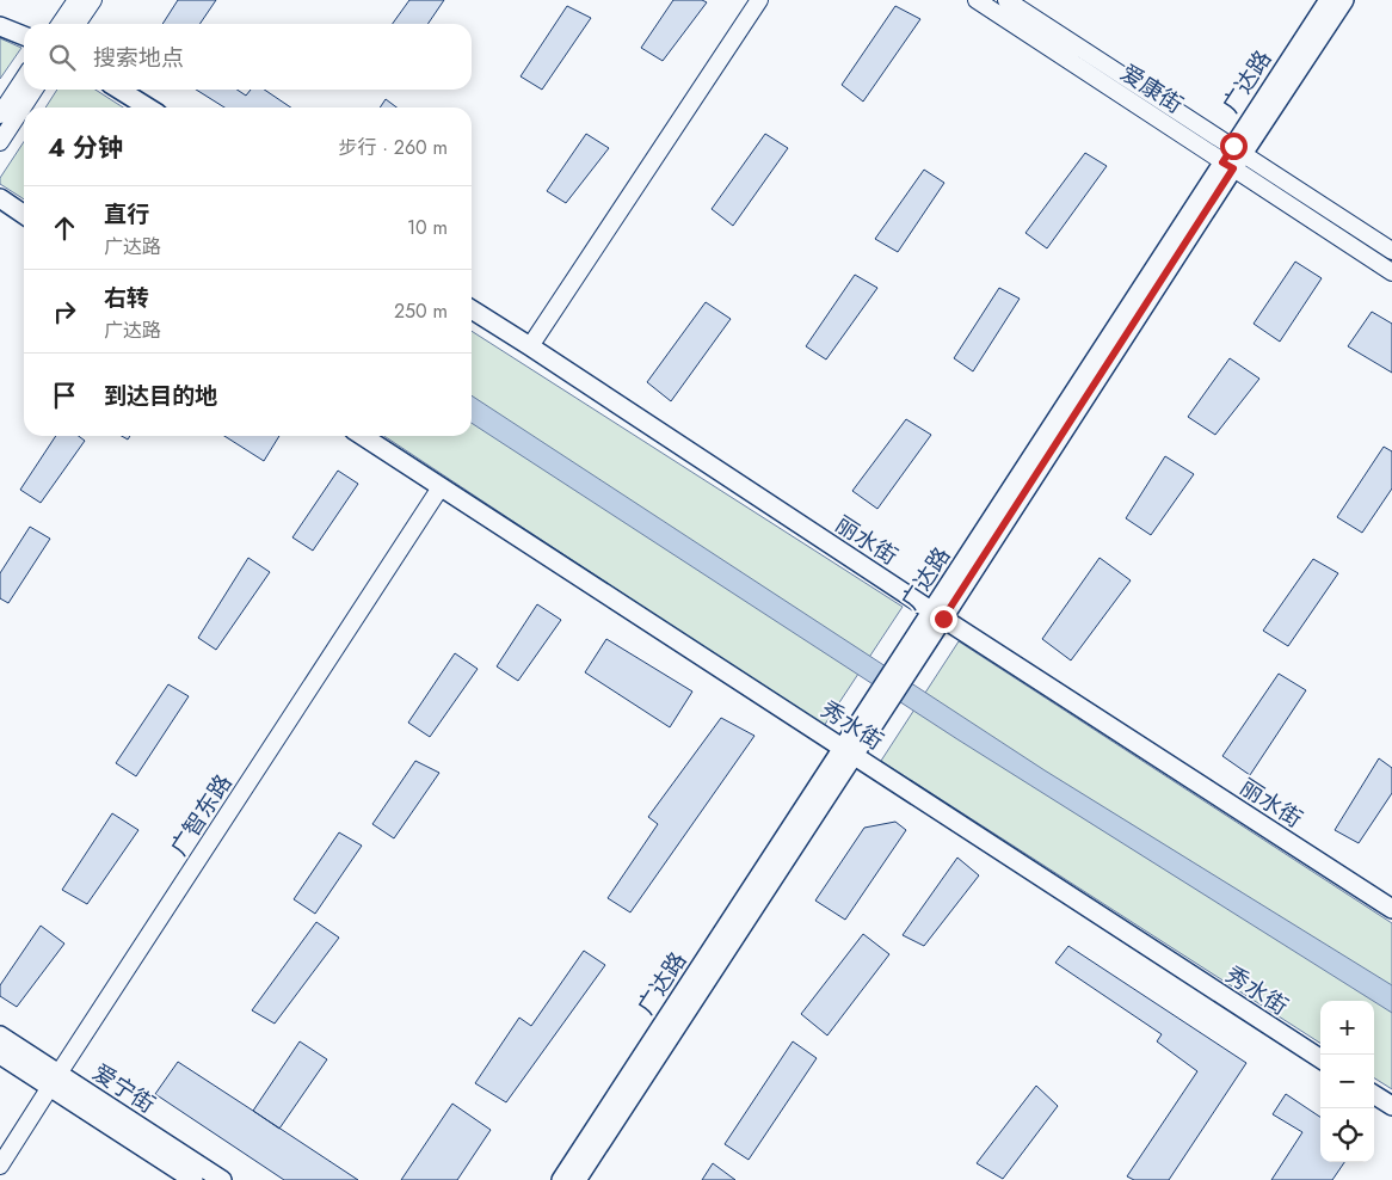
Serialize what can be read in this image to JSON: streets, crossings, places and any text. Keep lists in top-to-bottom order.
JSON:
{
  "streets": {
    "main road": [
      "广达路",
      "丽水街",
      "秀水街",
      "爱宁街"
    ],
    "street": ["爱康街", "广智东路"]
  },
  "crossings": [
    ["广达路", "爱康街"],
    ["广达路", "丽水街"],
    ["广达路", "秀水街"],
    ["秀水街", "广智东路"],
    ["广智东路", "爱宁街"]
  ],
  "page": {
    "search": "搜索地点",
    "heading": ["4 分钟", "步行 · 260 m"],
    "list": [
      ["直行", "广达路", "10 m"],
      ["右转", "广达路", "250 m"],
      "到达目的地"
    ],
    "map_buttons": ["+", "−"]
  }
}
